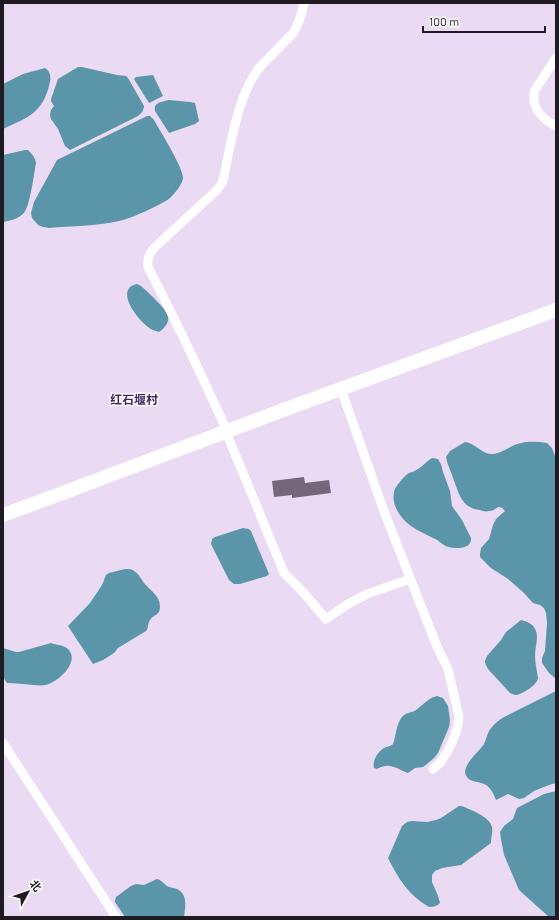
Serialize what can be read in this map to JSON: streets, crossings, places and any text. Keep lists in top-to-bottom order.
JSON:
{
  "districts": ["红石堰村"],
  "scale_bar": "100 m",
  "north": "top right"
}
